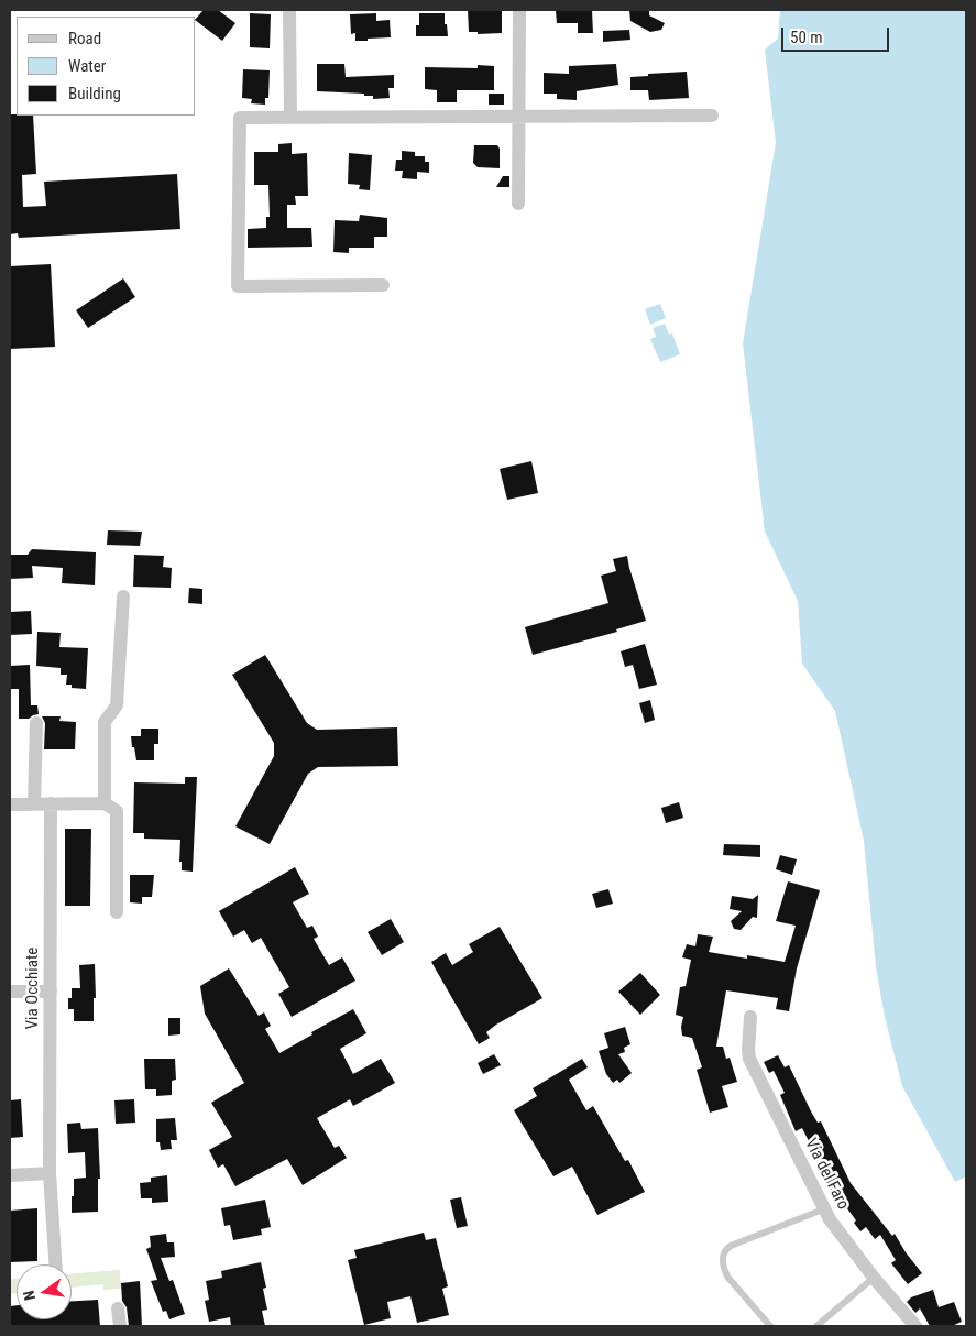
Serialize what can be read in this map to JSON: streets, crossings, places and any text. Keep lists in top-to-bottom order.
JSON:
{
  "streets": {
    "street": ["Via Occhiate", "Via del Faro"]
  },
  "legend": ["Road", "Water", "Building"],
  "scale_bar": "50 m",
  "north": "left"
}
